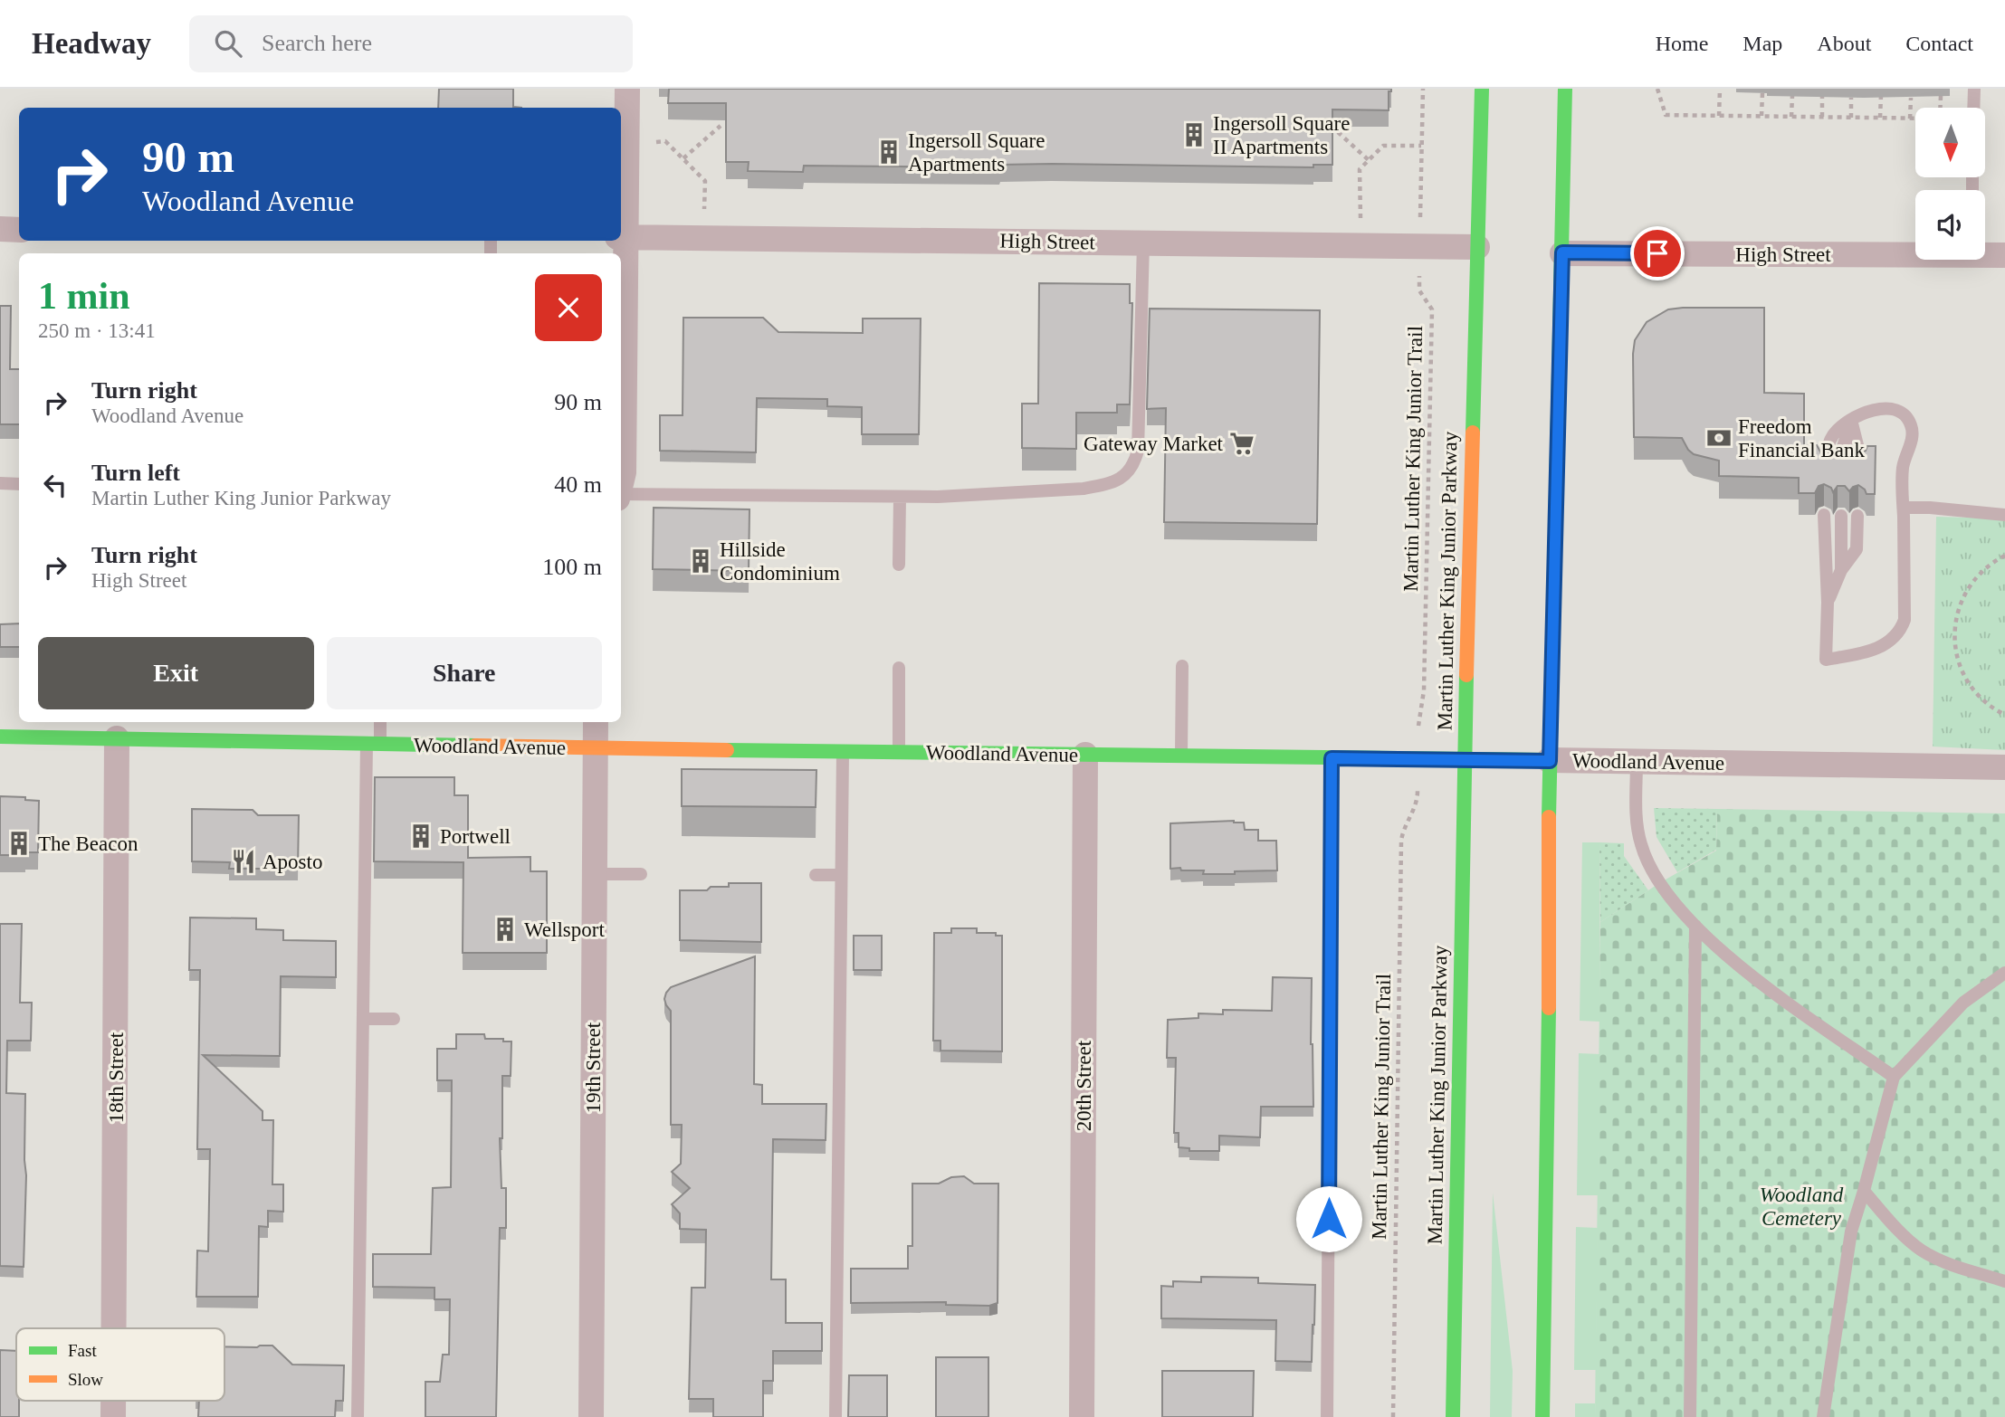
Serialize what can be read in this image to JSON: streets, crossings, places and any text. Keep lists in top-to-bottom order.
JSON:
{
  "streets": {
    "main road": ["Martin Luther King Junior Parkway", "Woodland Avenue"],
    "street": [
      "High Street",
      "19th Street",
      "18th Street",
      "20th Street"
    ],
    "path": ["Martin Luther King Junior Trail"]
  },
  "crossings": [
    ["High Street", "Martin Luther King Junior Trail"],
    ["High Street", "Martin Luther King Junior Parkway"],
    ["Martin Luther King Junior Parkway", "Woodland Avenue"],
    ["Woodland Avenue", "19th Street"],
    ["Woodland Avenue", "18th Street"],
    ["Woodland Avenue", "20th Street"]
  ],
  "parks": ["Woodland Cemetery"],
  "places": {
    "building": [
      "Ingersoll Square II Apartments",
      "Ingersoll Square Apartments",
      "Hillside Condominium",
      "Portwell",
      "The Beacon",
      "Wellsport"
    ],
    "bank": ["Freedom Financial Bank"],
    "supermarket": ["Gateway Market"],
    "restaurant": ["Aposto"]
  },
  "legend": ["Fast", "Slow"],
  "north": "bottom",
  "page": {
    "header": "Headway",
    "search": "Search here",
    "nav": [
      "Home",
      "Map",
      "About",
      "Contact"
    ],
    "turn": ["90 m", "Woodland Avenue"],
    "heading": ["1 min", "250 m · 13:41"],
    "list": [
      {
        "name": "Turn right",
        "note": "Woodland Avenue",
        "value": "90 m"
      },
      {
        "name": "Turn left",
        "note": "Martin Luther King Junior Parkway",
        "value": "40 m"
      },
      {
        "name": "Turn right",
        "note": "High Street",
        "value": "100 m"
      }
    ],
    "buttons": ["Exit", "Share"]
  }
}
